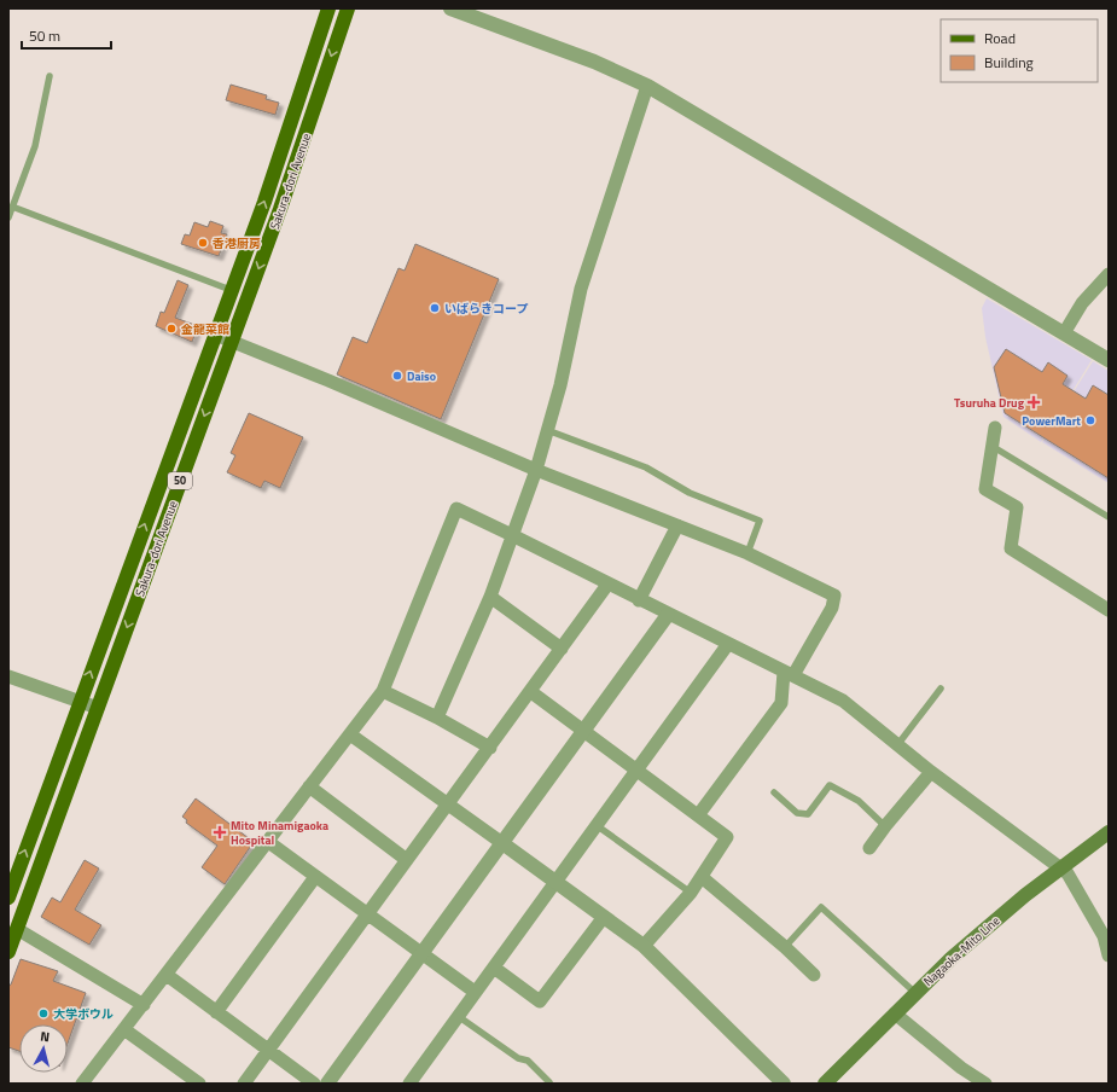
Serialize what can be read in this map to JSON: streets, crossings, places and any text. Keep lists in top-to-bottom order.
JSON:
{
  "streets": {
    "main road": ["Sakura-dori Avenue", "50", "Nagaoka-Mito Line"]
  },
  "places": {
    "other": [
      "香港厨房",
      "いばらきコープ",
      "金龍菜館",
      "Daiso",
      "PowerMart",
      "大学ボウル"
    ],
    "health": ["Tsuruha Drug", "Mito Minamigaoka Hospital"]
  },
  "legend": ["Road", "Building"],
  "scale_bar": "50 m",
  "north": "top"
}
